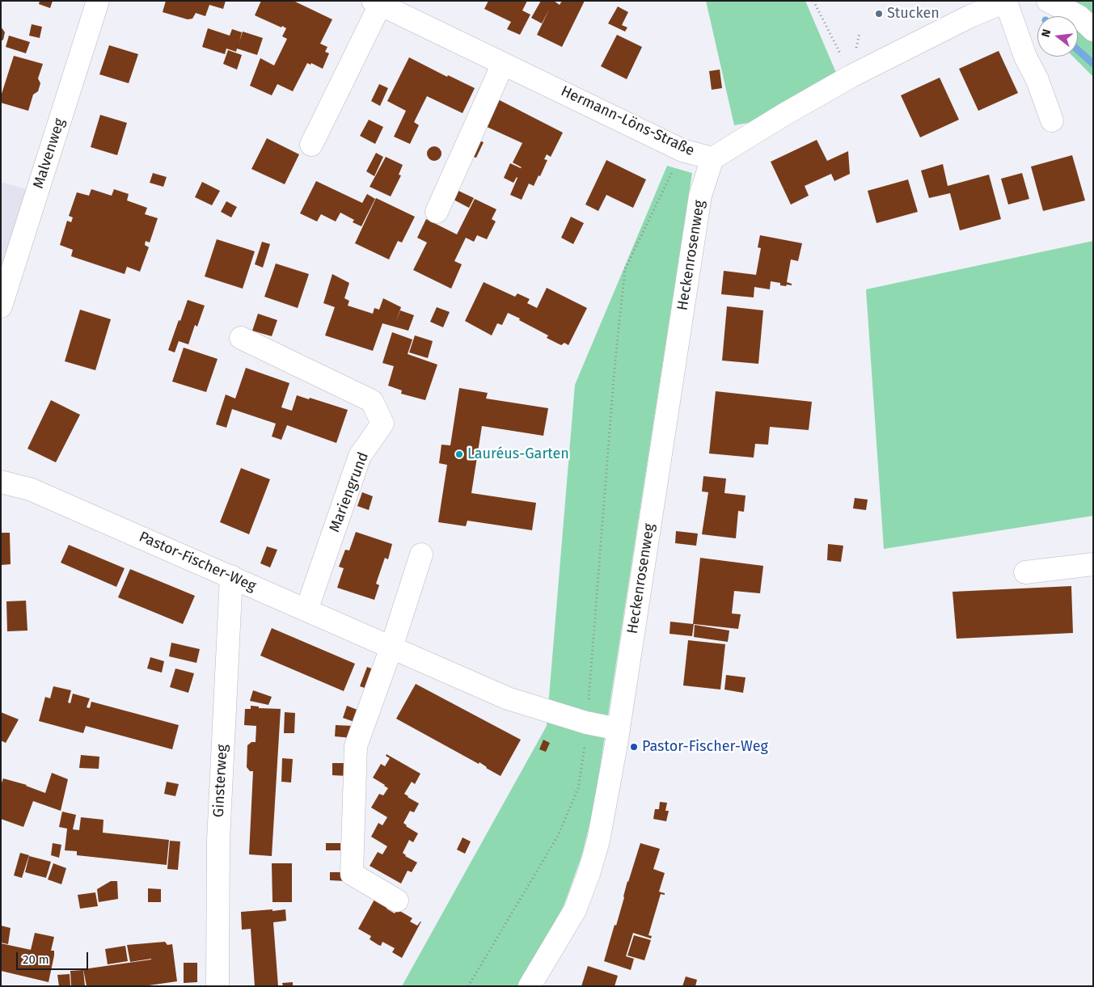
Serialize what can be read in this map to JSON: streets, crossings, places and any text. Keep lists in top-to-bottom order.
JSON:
{
  "streets": {
    "street": [
      "Hermann-Löns-Straße",
      "Malvenweg",
      "Heckenrosenweg",
      "Mariengrund",
      "Pastor-Fischer-Weg",
      "Ginsterweg"
    ]
  },
  "crossings": [
    ["Hermann-Löns-Straße", "Heckenrosenweg"],
    ["Heckenrosenweg", "Pastor-Fischer-Weg"],
    ["Mariengrund", "Pastor-Fischer-Weg"],
    ["Pastor-Fischer-Weg", "Ginsterweg"]
  ],
  "places": ["Stucken", "Lauréus-Garten", "Pastor-Fischer-Weg"],
  "scale_bar": "20 m",
  "north": "left"
}
